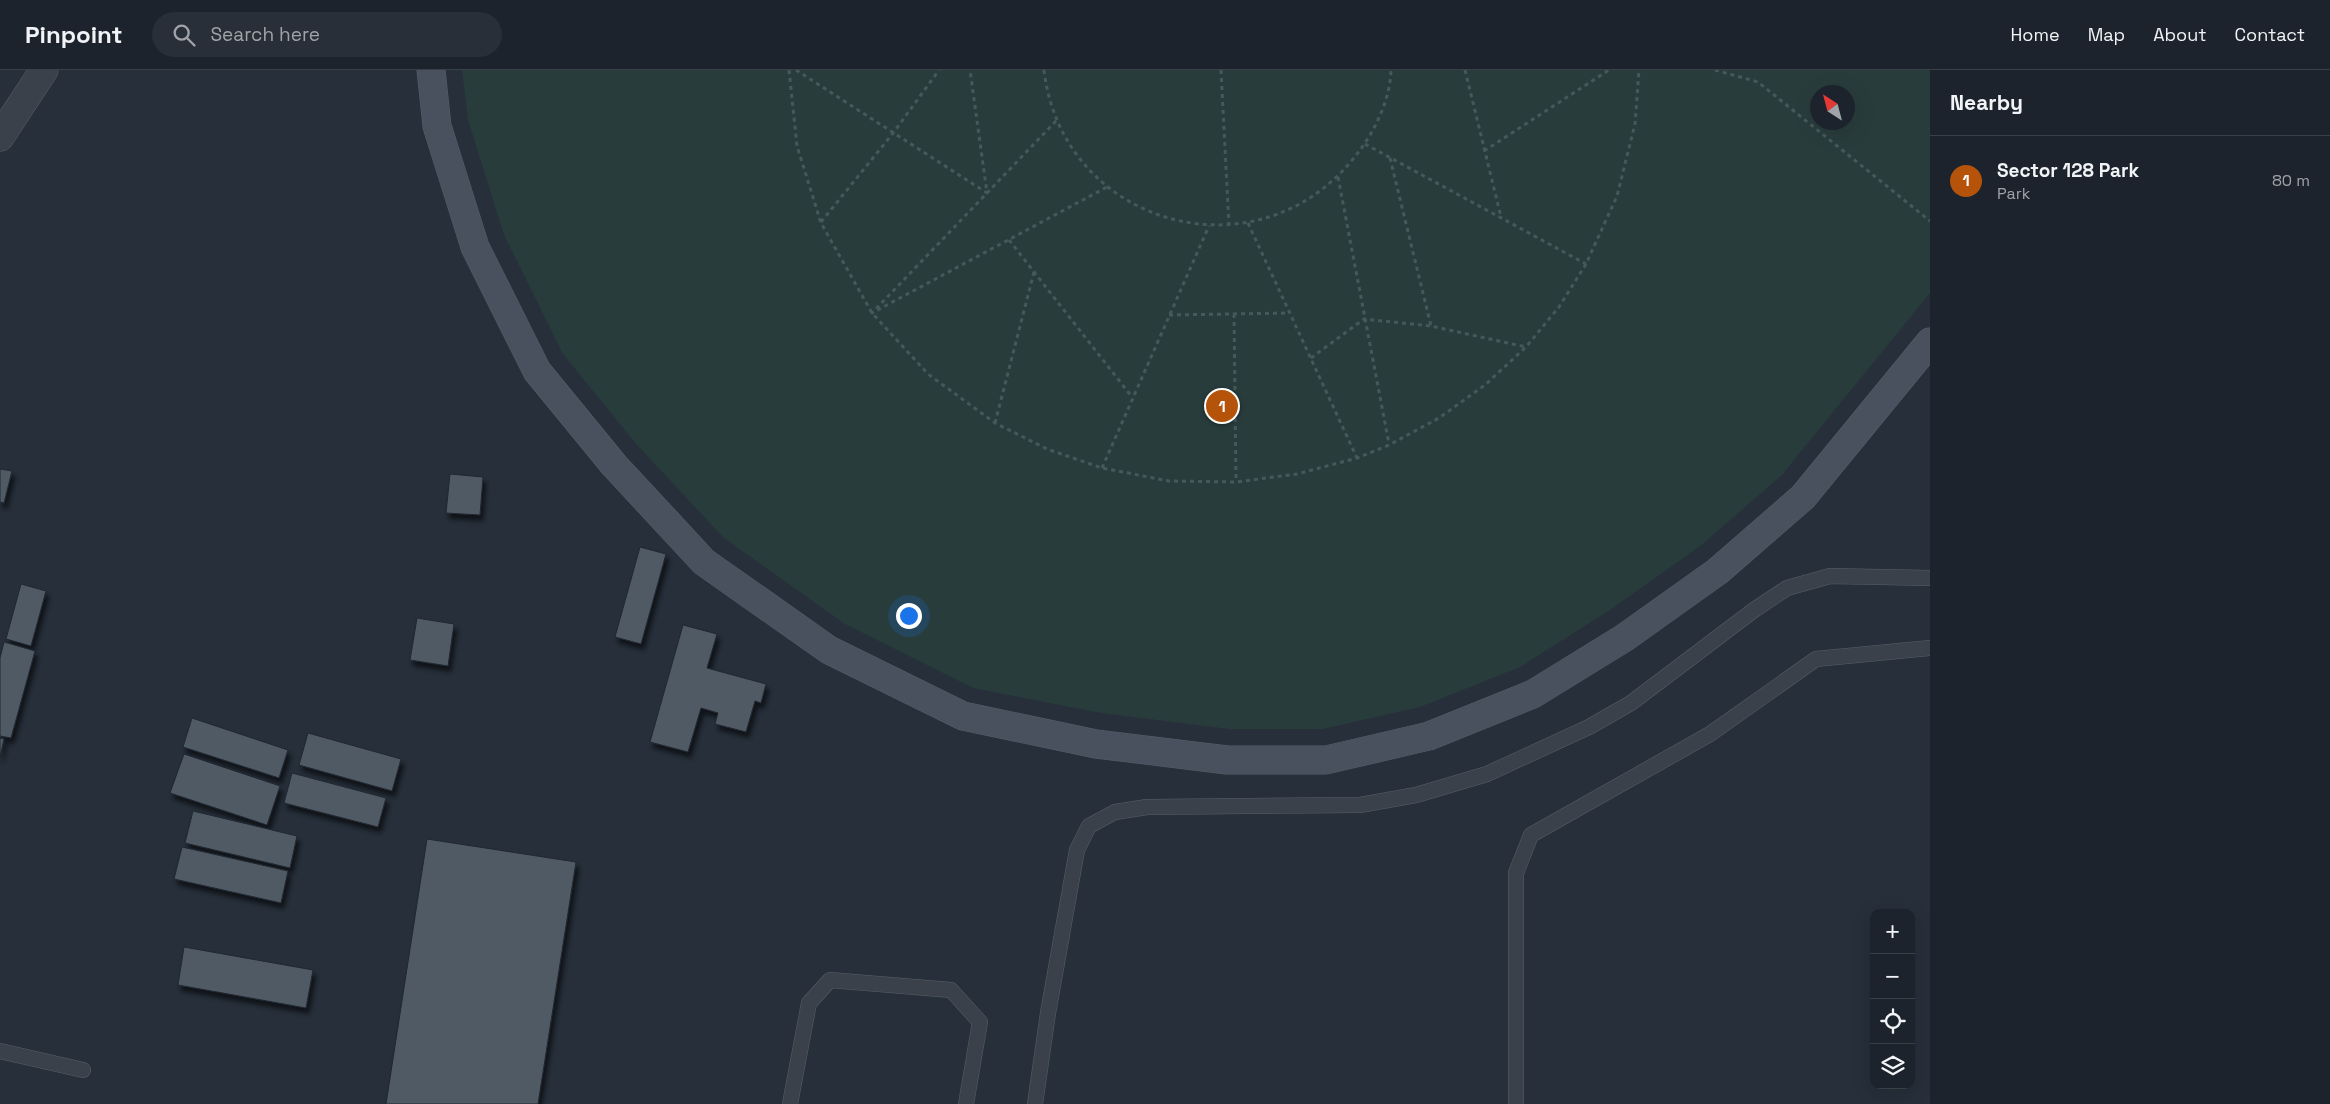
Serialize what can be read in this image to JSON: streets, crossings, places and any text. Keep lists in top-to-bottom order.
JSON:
{
  "north": "top left",
  "page": {
    "header": "Pinpoint",
    "search": "Search here",
    "nav": [
      "Home",
      "Map",
      "About",
      "Contact"
    ],
    "heading": "Nearby",
    "list": [
      {
        "mark": "1",
        "name": "Sector 128 Park",
        "note": "Park",
        "value": "80 m"
      }
    ],
    "pins": "1",
    "map_buttons": ["+", "−"]
  }
}
